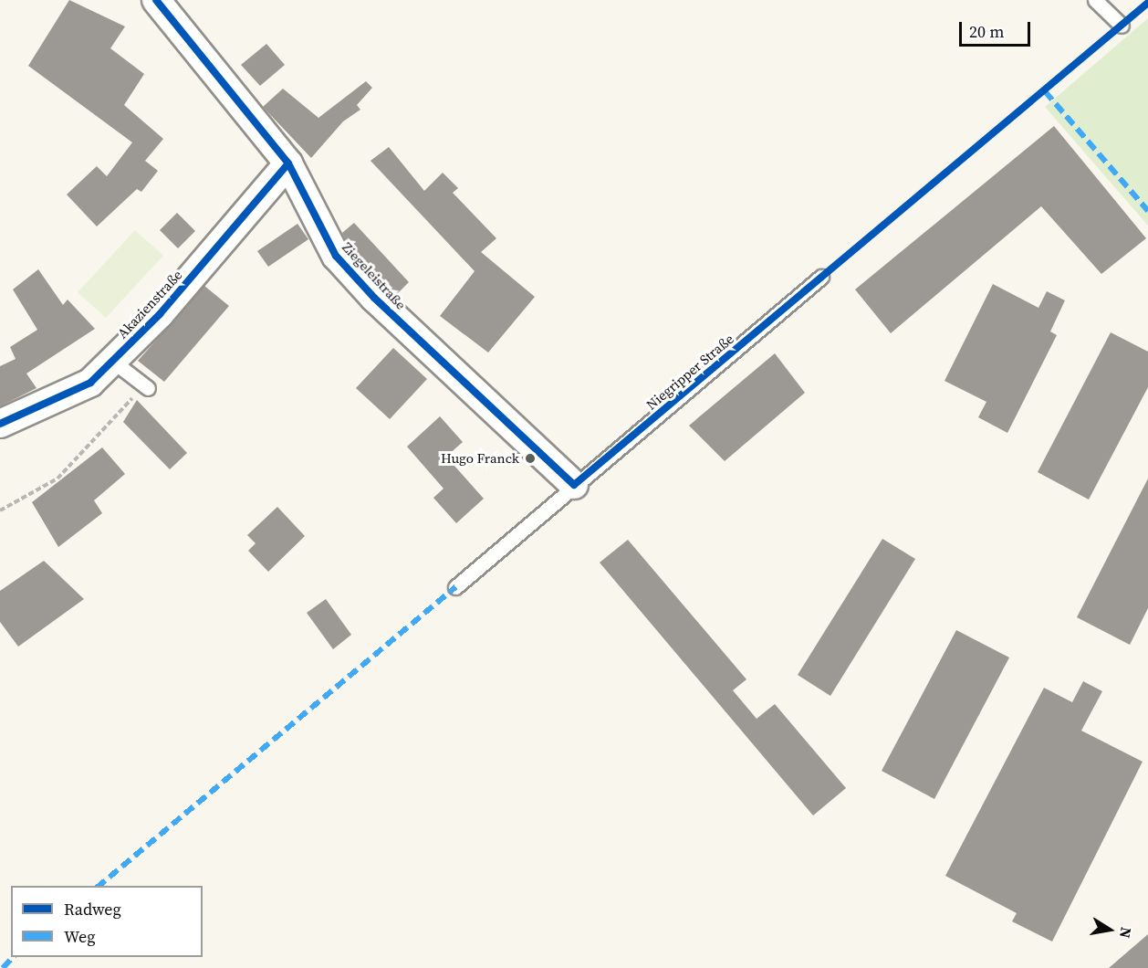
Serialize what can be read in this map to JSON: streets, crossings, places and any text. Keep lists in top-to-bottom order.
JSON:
{
  "streets": {
    "street": ["Ziegeleistraße", "Akazienstraße"],
    "lane": ["Niegripper Straße"]
  },
  "crossings": [
    ["Ziegeleistraße", "Akazienstraße"],
    ["Ziegeleistraße", "Niegripper Straße"]
  ],
  "places": ["Hugo Franck"],
  "legend": ["Radweg", "Weg"],
  "scale_bar": "20 m",
  "north": "right"
}
